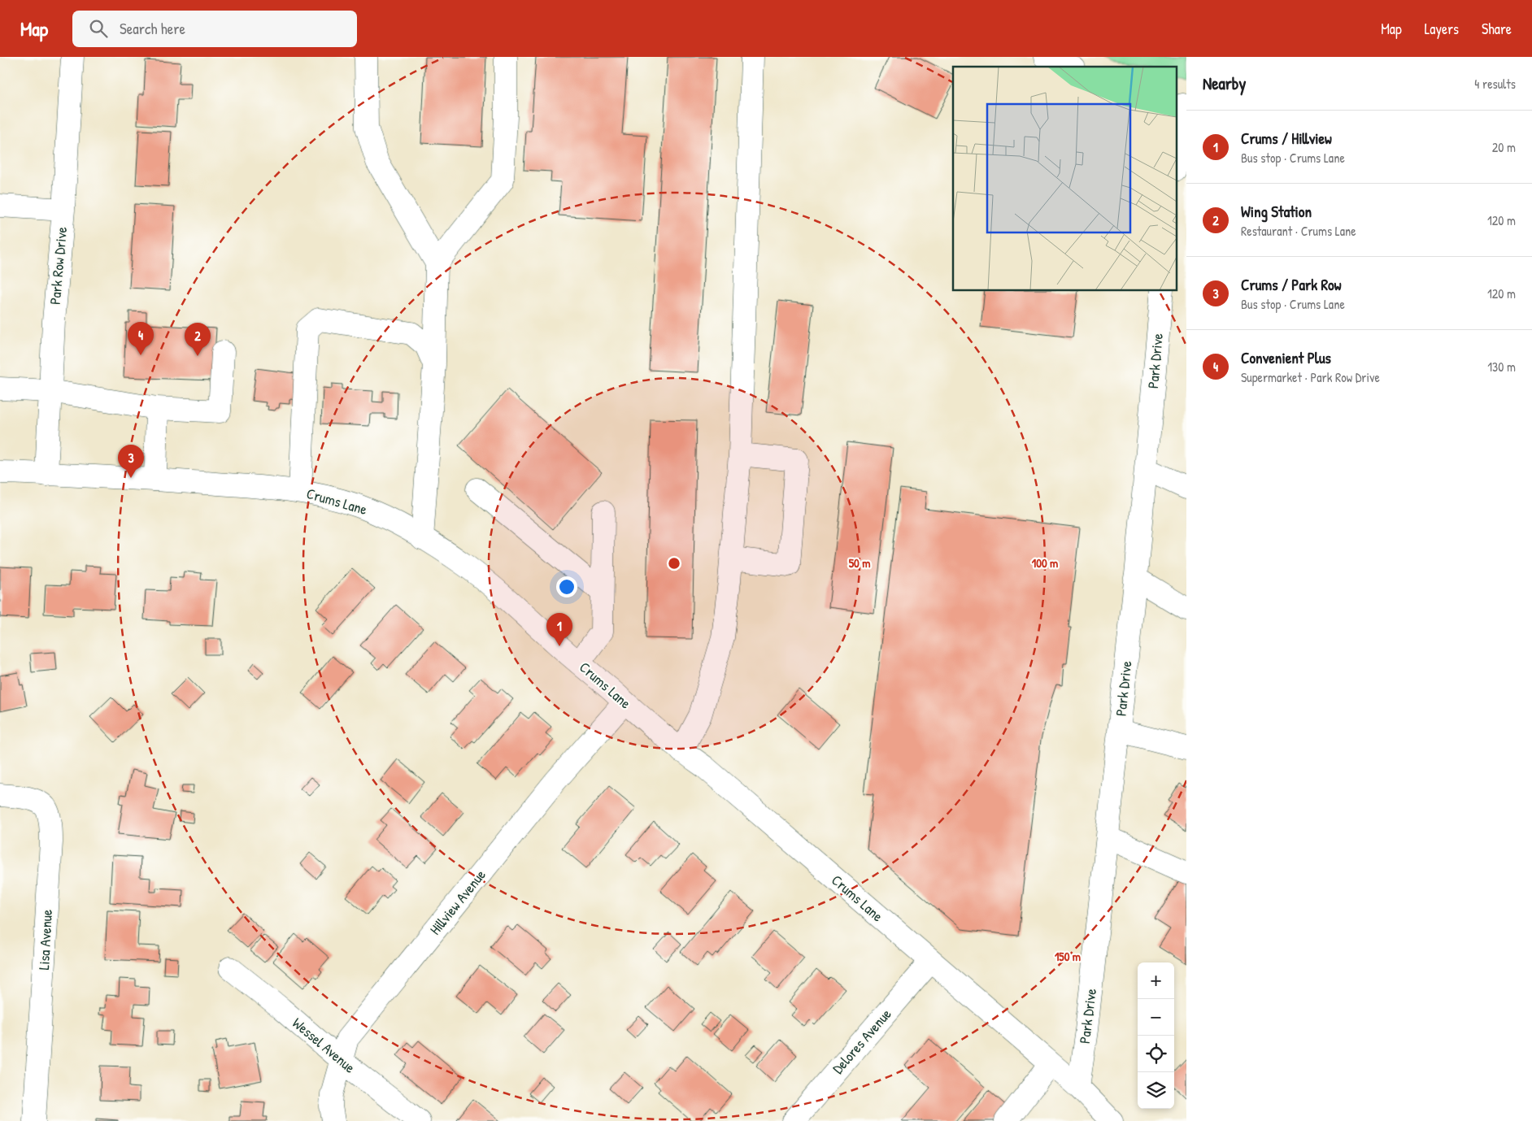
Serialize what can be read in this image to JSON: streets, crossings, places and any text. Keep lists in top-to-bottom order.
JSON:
{
  "streets": {
    "street": [
      "Park Row Drive",
      "Park Drive",
      "Crums Lane",
      "Hillview Avenue",
      "Lisa Avenue",
      "Delores Avenue",
      "Wessel Avenue"
    ]
  },
  "crossings": [
    ["Park Row Drive", "Crums Lane"],
    ["Park Drive", "Crums Lane"],
    ["Crums Lane", "Hillview Avenue"],
    ["Crums Lane", "Delores Avenue"],
    ["Hillview Avenue", "Wessel Avenue"]
  ],
  "page": {
    "header": "Map",
    "search": "Search here",
    "nav": ["Map", "Layers", "Share"],
    "heading": ["Nearby", "4 results"],
    "list": [
      {
        "mark": "1",
        "name": "Crums / Hillview",
        "note": "Bus stop · Crums Lane",
        "value": "20 m"
      },
      {
        "mark": "2",
        "name": "Wing Station",
        "note": "Restaurant · Crums Lane",
        "value": "120 m"
      },
      {
        "mark": "3",
        "name": "Crums / Park Row",
        "note": "Bus stop · Crums Lane",
        "value": "120 m"
      },
      {
        "mark": "4",
        "name": "Convenient Plus",
        "note": "Supermarket · Park Row Drive",
        "value": "130 m"
      }
    ],
    "pins": [
      "4",
      "2",
      "3",
      "1"
    ],
    "map_buttons": ["+", "−"]
  },
  "rings": ["50 m", "100 m", "150 m"]
}
